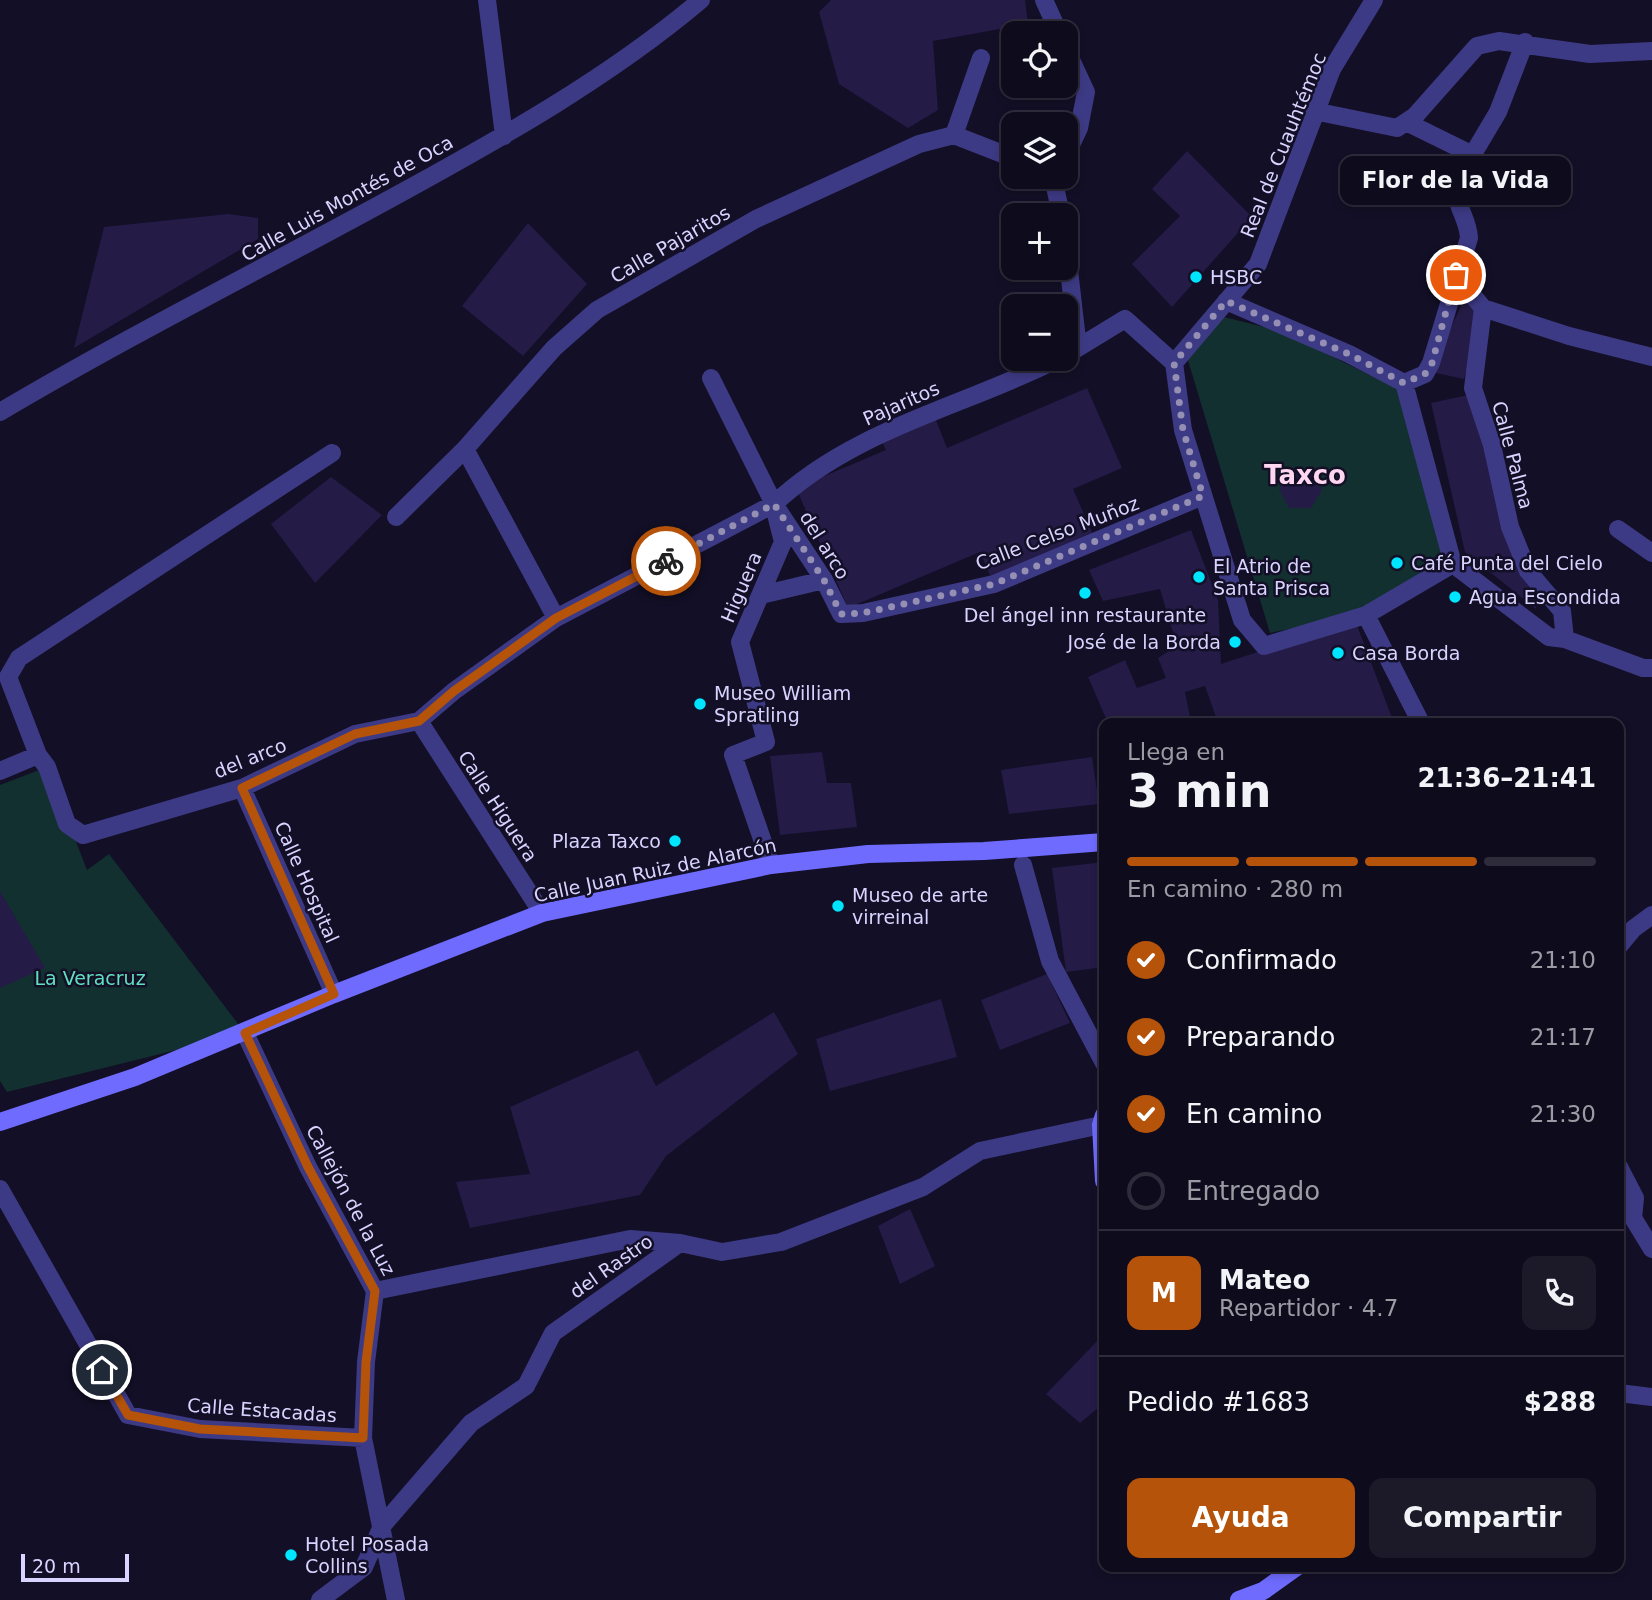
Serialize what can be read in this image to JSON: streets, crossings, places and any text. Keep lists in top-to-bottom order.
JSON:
{
  "streets": {
    "street": [
      "Real de Cuauhtémoc",
      "Calle Luis Montés de Oca",
      "Calle Pajaritos",
      "Pajaritos",
      "Calle Palma",
      "Calle Celso Muñoz",
      "del arco",
      "Higuera",
      "Calle Higuera",
      "Calle Juan Ruiz de Alarcón",
      "Calle Hospital",
      "Callejón de la Luz",
      "del Rastro",
      "Calle Estacadas"
    ]
  },
  "crossings": [
    ["Pajaritos", "del arco"],
    ["Pajaritos", "Higuera"],
    ["Calle Celso Muñoz", "del arco"],
    ["del arco", "Higuera"],
    ["del arco", "Calle Higuera"],
    ["del arco", "Calle Hospital"],
    ["Higuera", "Calle Juan Ruiz de Alarcón"],
    ["Calle Higuera", "Calle Juan Ruiz de Alarcón"],
    ["Calle Juan Ruiz de Alarcón", "Calle Hospital"],
    ["Calle Juan Ruiz de Alarcón", "Callejón de la Luz"],
    ["Callejón de la Luz", "Calle Estacadas"]
  ],
  "districts": ["Taxco"],
  "parks": ["La Veracruz"],
  "places": [
    "Flor de la Vida",
    "HSBC",
    "Café Punta del Cielo",
    "El Atrio de Santa Prisca",
    "Del ángel inn restaurante",
    "Agua Escondida",
    "José de la Borda",
    "Casa Borda",
    "Museo William Spratling",
    "Plaza Taxco",
    "Museo de arte virreinal",
    "Hotel Posada Collins"
  ],
  "scale_bar": "20 m",
  "page": {
    "map_buttons": ["+", "−"],
    "bubble": "Flor de la Vida",
    "heading": ["3 min", "Llega en", "21:36–21:41"],
    "panel": [
      "Mateo",
      "Repartidor · 4.7",
      "Pedido #1683",
      "$288"
    ],
    "bar": "En camino · 280 m",
    "list": [
      ["Confirmado", "21:10"],
      ["Preparando", "21:17"],
      ["En camino", "21:30"],
      "Entregado"
    ],
    "round": "M",
    "buttons": ["Ayuda", "Compartir"],
    "scale": "20 m"
  }
}
